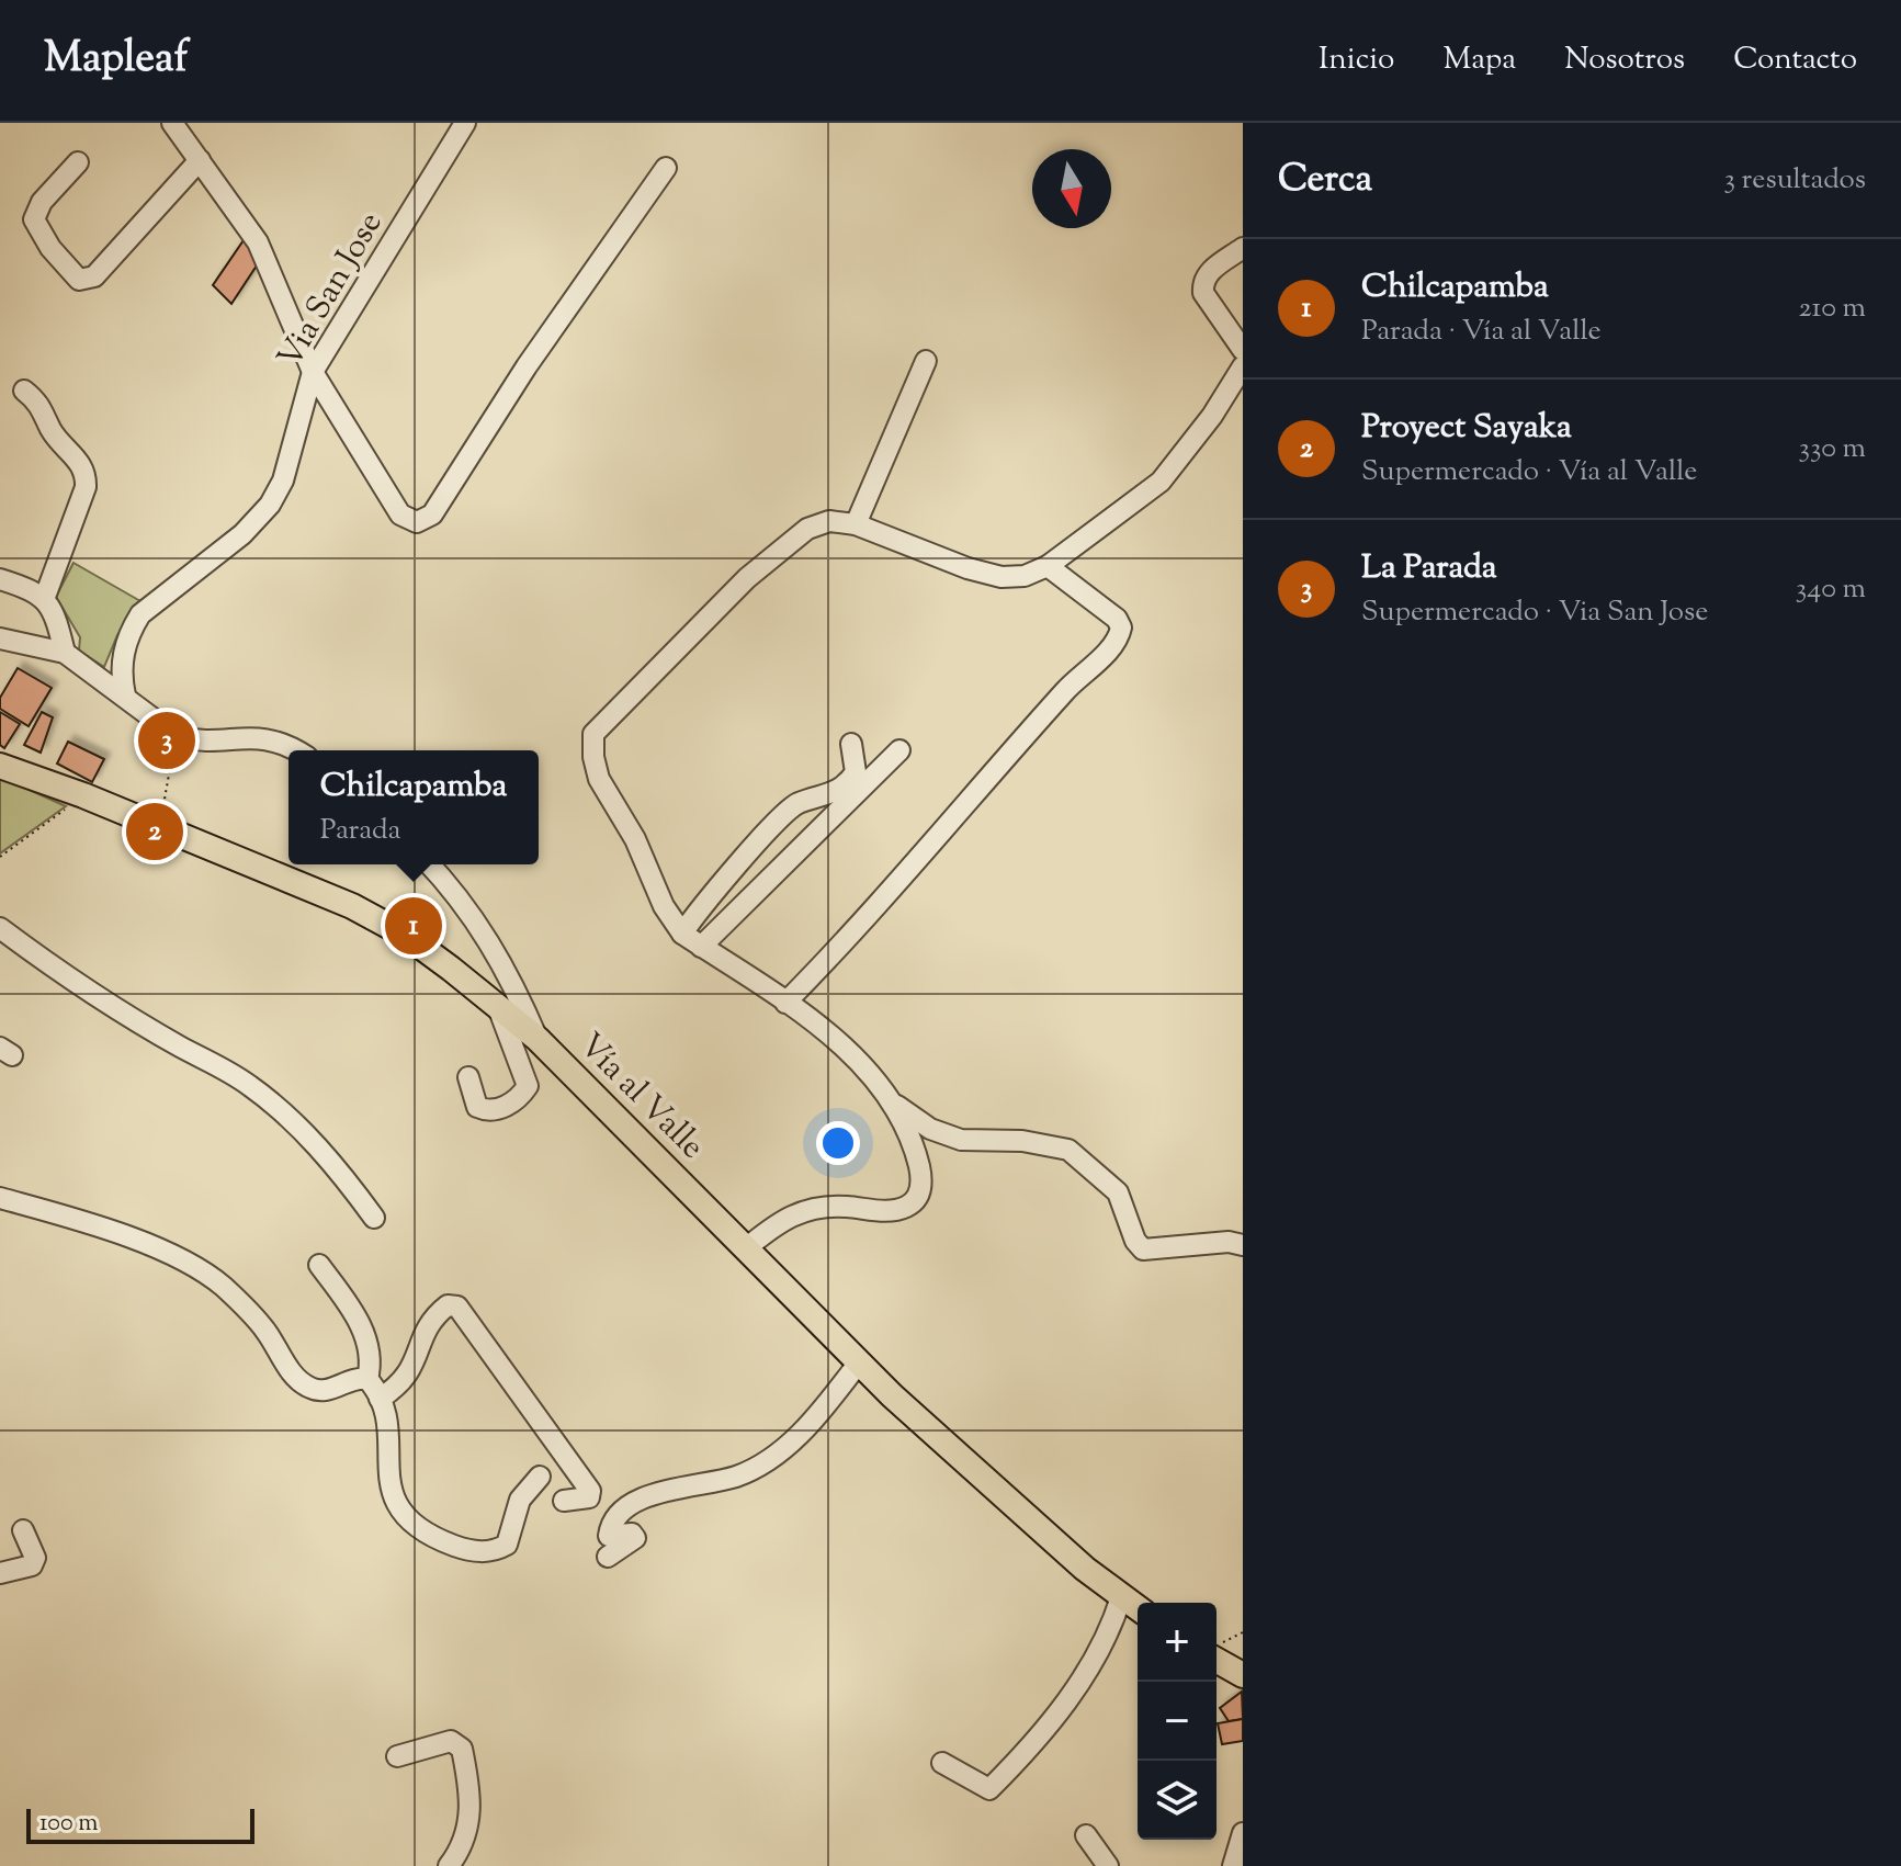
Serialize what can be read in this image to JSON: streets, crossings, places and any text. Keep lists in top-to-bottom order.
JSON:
{
  "streets": {
    "main road": ["Vía al Valle"],
    "street": ["Via San Jose"]
  },
  "scale_bar": "100 m",
  "north": "bottom",
  "page": {
    "header": "Mapleaf",
    "nav": [
      "Inicio",
      "Mapa",
      "Nosotros",
      "Contacto"
    ],
    "heading": ["Cerca", "3 resultados"],
    "list": [
      {
        "mark": "1",
        "name": "Chilcapamba",
        "note": "Parada · Vía al Valle",
        "value": "210 m"
      },
      {
        "mark": "2",
        "name": "Proyect Sayaka",
        "note": "Supermercado · Vía al Valle",
        "value": "330 m"
      },
      {
        "mark": "3",
        "name": "La Parada",
        "note": "Supermercado · Via San Jose",
        "value": "340 m"
      }
    ],
    "pins": ["3", "2", "1"],
    "popup": ["Chilcapamba", "Parada"],
    "map_buttons": ["+", "−"],
    "scale": "100 m"
  }
}
